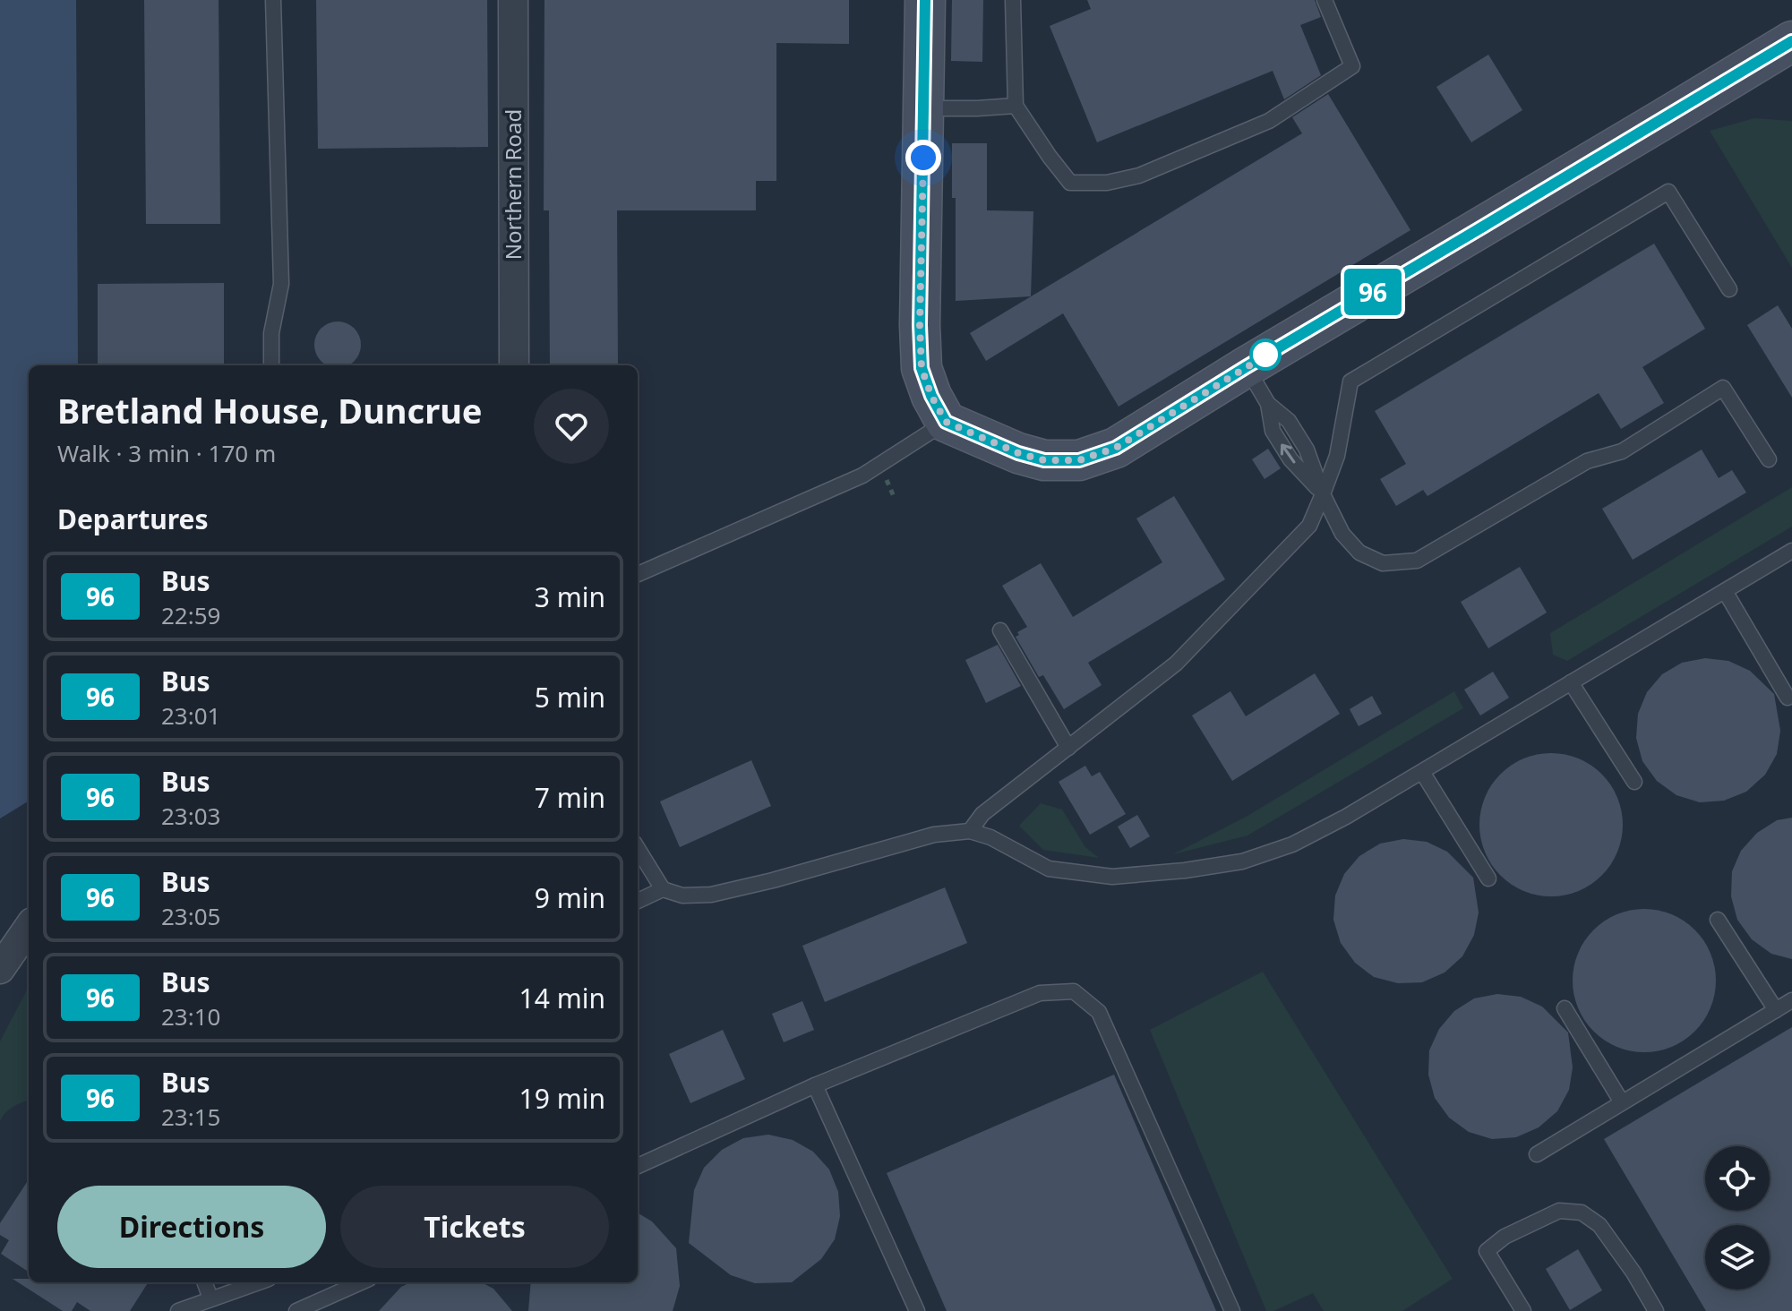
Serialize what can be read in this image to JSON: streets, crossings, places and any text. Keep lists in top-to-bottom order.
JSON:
{
  "streets": {
    "street": ["Northern Road"]
  },
  "lines": ["bus line 96"],
  "page": {
    "on_map": "96",
    "heading": [
      ["Bretland House, Duncrue", "Walk · 3 min · 170 m"],
      "Departures"
    ],
    "list": [
      {
        "mark": "96",
        "name": "Bus",
        "note": "22:59",
        "value": "3 min"
      },
      {
        "mark": "96",
        "name": "Bus",
        "note": "23:01",
        "value": "5 min"
      },
      {
        "mark": "96",
        "name": "Bus",
        "note": "23:03",
        "value": "7 min"
      },
      {
        "mark": "96",
        "name": "Bus",
        "note": "23:05",
        "value": "9 min"
      },
      {
        "mark": "96",
        "name": "Bus",
        "note": "23:10",
        "value": "14 min"
      },
      {
        "mark": "96",
        "name": "Bus",
        "note": "23:15",
        "value": "19 min"
      }
    ],
    "buttons": ["Directions", "Tickets"]
  }
}
